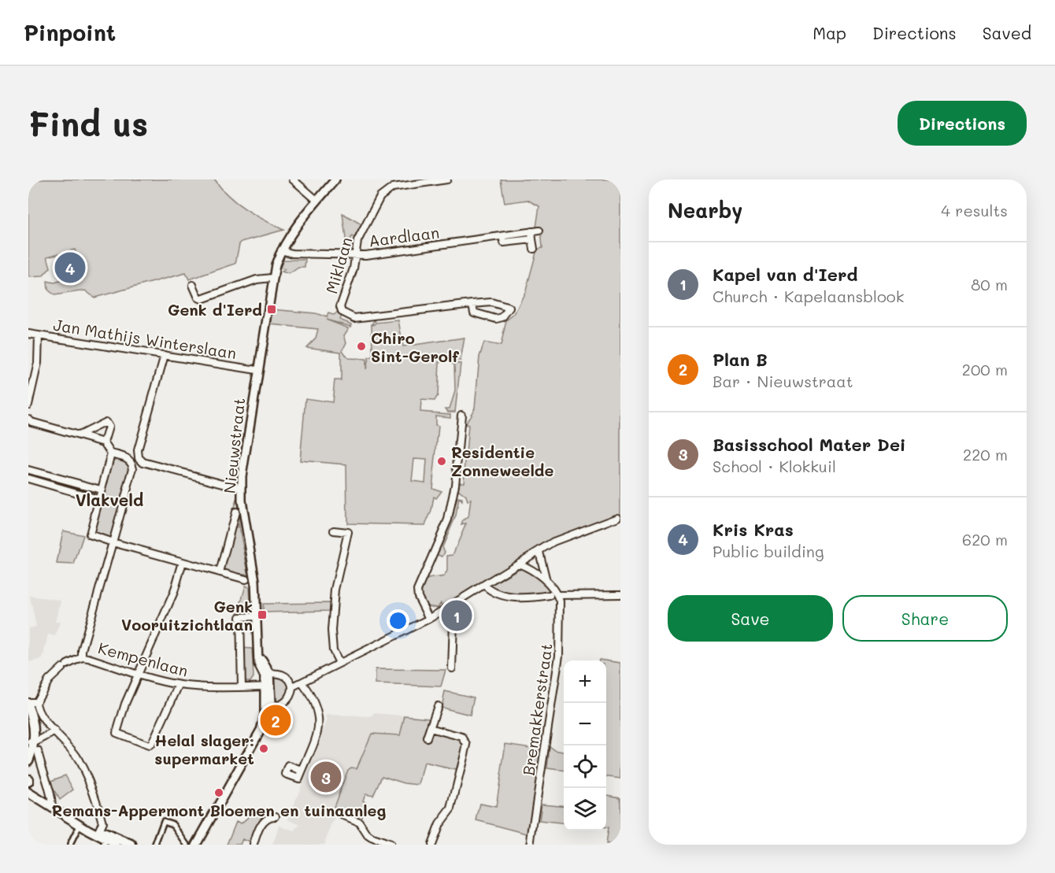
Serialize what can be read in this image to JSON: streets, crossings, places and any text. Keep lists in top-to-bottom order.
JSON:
{
  "streets": {
    "street": [
      "Aardlaan",
      "Miklaan",
      "Jan Mathijs Winterslaan",
      "Nieuwstraat",
      "Kempenlaan",
      "Bremakkerstraat"
    ]
  },
  "crossings": [
    ["Aardlaan", "Miklaan"],
    ["Aardlaan", "Nieuwstraat"],
    ["Jan Mathijs Winterslaan", "Nieuwstraat"]
  ],
  "districts": ["Vlakveld"],
  "places": {
    "transit": ["Genk d'Ierd", "Genk Vooruitzichtlaan"],
    "other": [
      "Chiro Sint-Gerolf",
      "Residentie Zonneweelde",
      "Helal slager: supermarket",
      "Remans-Appermont Bloemen en tuinaanleg"
    ]
  },
  "page": {
    "header": "Pinpoint",
    "nav": ["Map", "Directions", "Saved"],
    "buttons": [
      "Directions",
      ["Save", "Share"]
    ],
    "title": "Find us",
    "heading": ["Nearby", "4 results"],
    "list": [
      {
        "mark": "1",
        "name": "Kapel van d'Ierd",
        "note": "Church · Kapelaansblook",
        "value": "80 m"
      },
      {
        "mark": "2",
        "name": "Plan B",
        "note": "Bar · Nieuwstraat",
        "value": "200 m"
      },
      {
        "mark": "3",
        "name": "Basisschool Mater Dei",
        "note": "School · Klokkuil",
        "value": "220 m"
      },
      {
        "mark": "4",
        "name": "Kris Kras",
        "note": "Public building",
        "value": "620 m"
      }
    ],
    "pins": [
      "4",
      "1",
      "2",
      "3"
    ],
    "map_buttons": ["+", "−"]
  }
}
